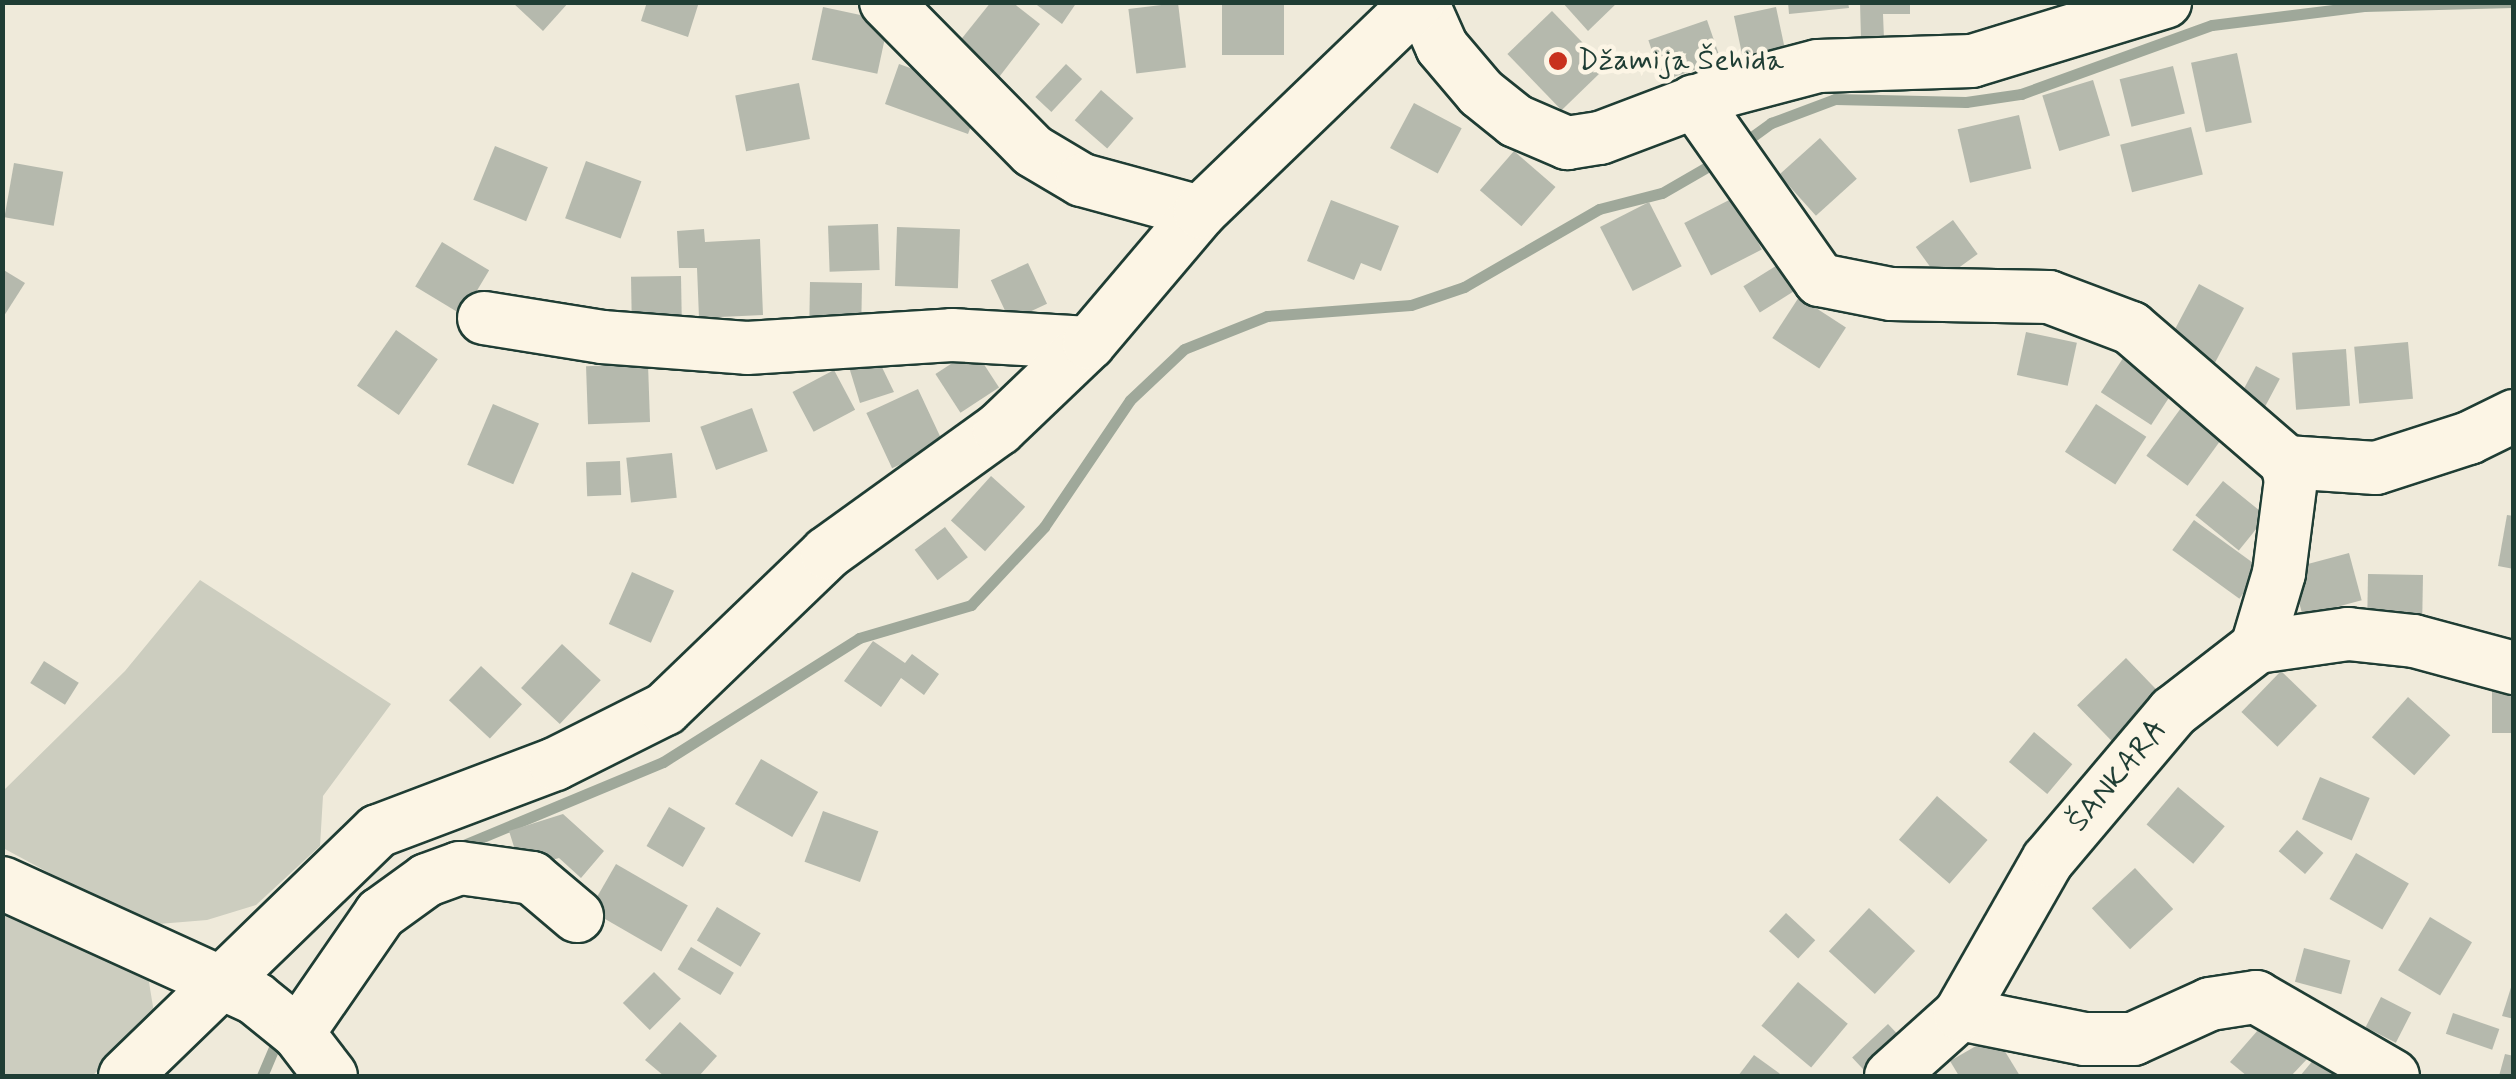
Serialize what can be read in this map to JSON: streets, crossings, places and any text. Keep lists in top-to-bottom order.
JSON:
{
  "streets": {
    "street": ["ŠANKARA"]
  },
  "places": ["Džamija Šehida"]
}
